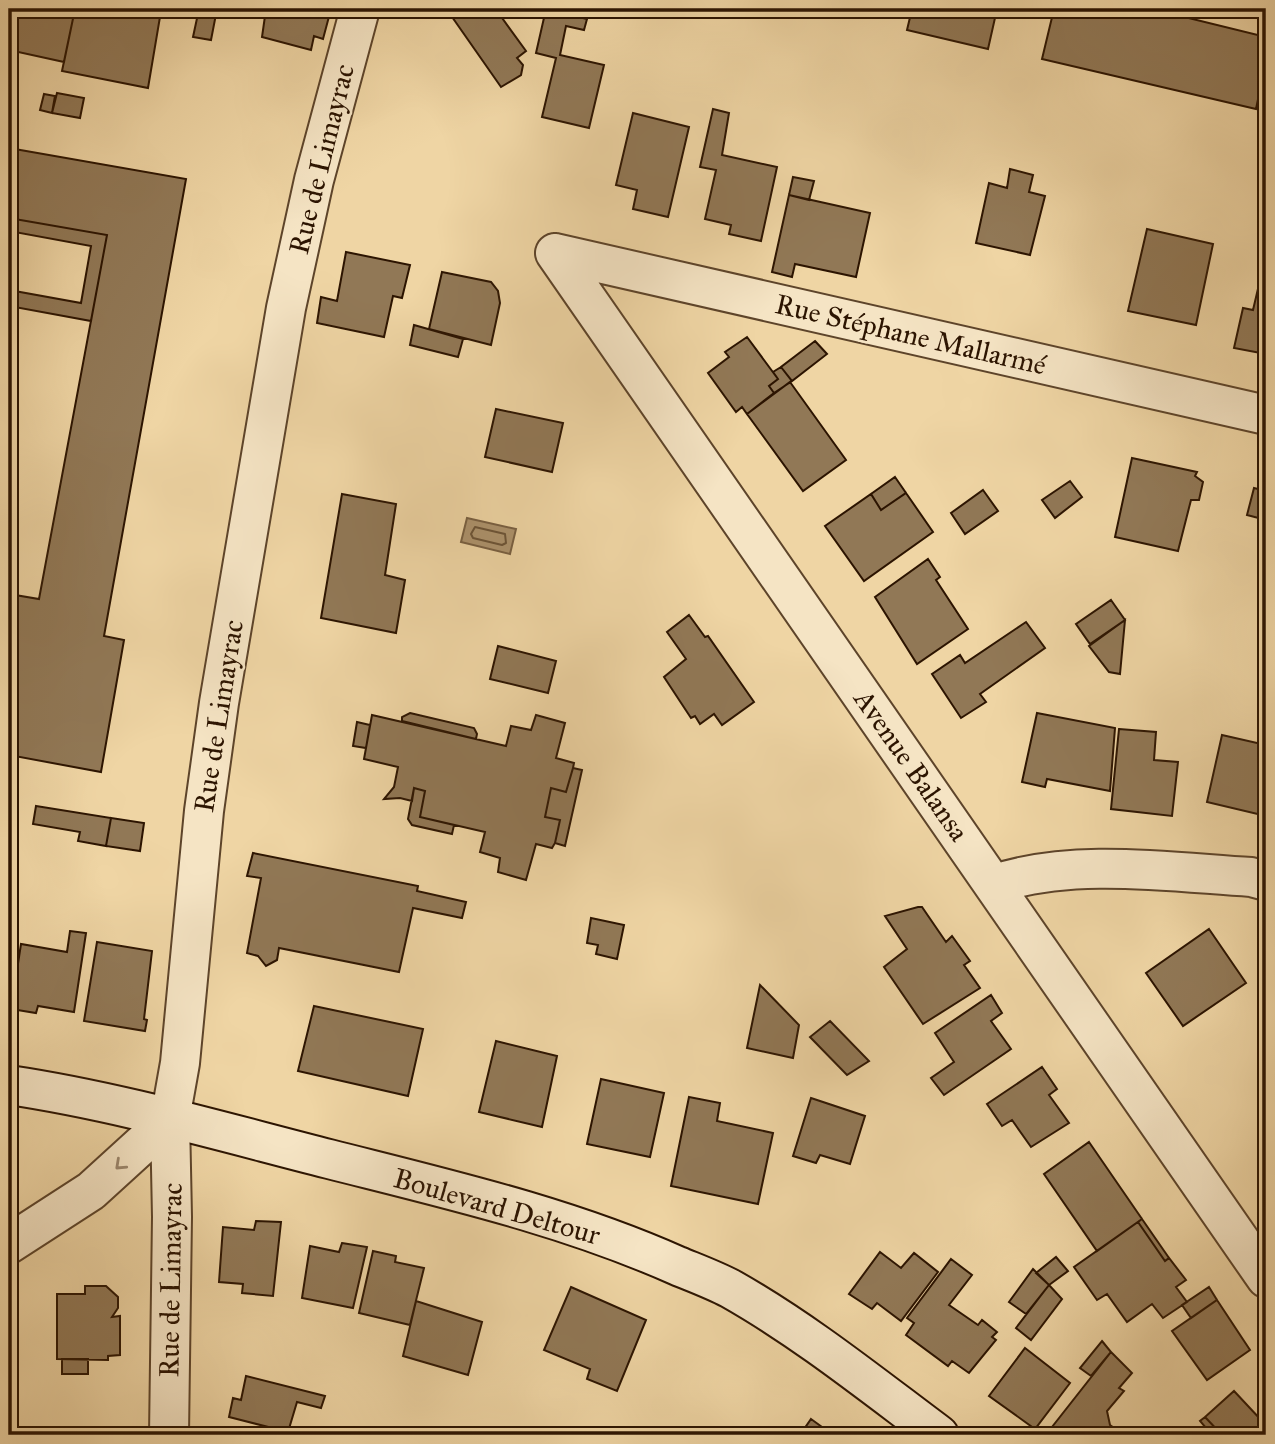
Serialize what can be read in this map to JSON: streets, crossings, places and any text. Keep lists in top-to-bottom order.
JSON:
{
  "streets": {
    "street": [
      "Rue de Limayrac",
      "Rue Stéphane Mallarmé",
      "Avenue Balansa",
      "Boulevard Deltour"
    ]
  },
  "crossings": [
    ["Rue de Limayrac", "Boulevard Deltour"],
    ["Rue Stéphane Mallarmé", "Avenue Balansa"]
  ]
}
